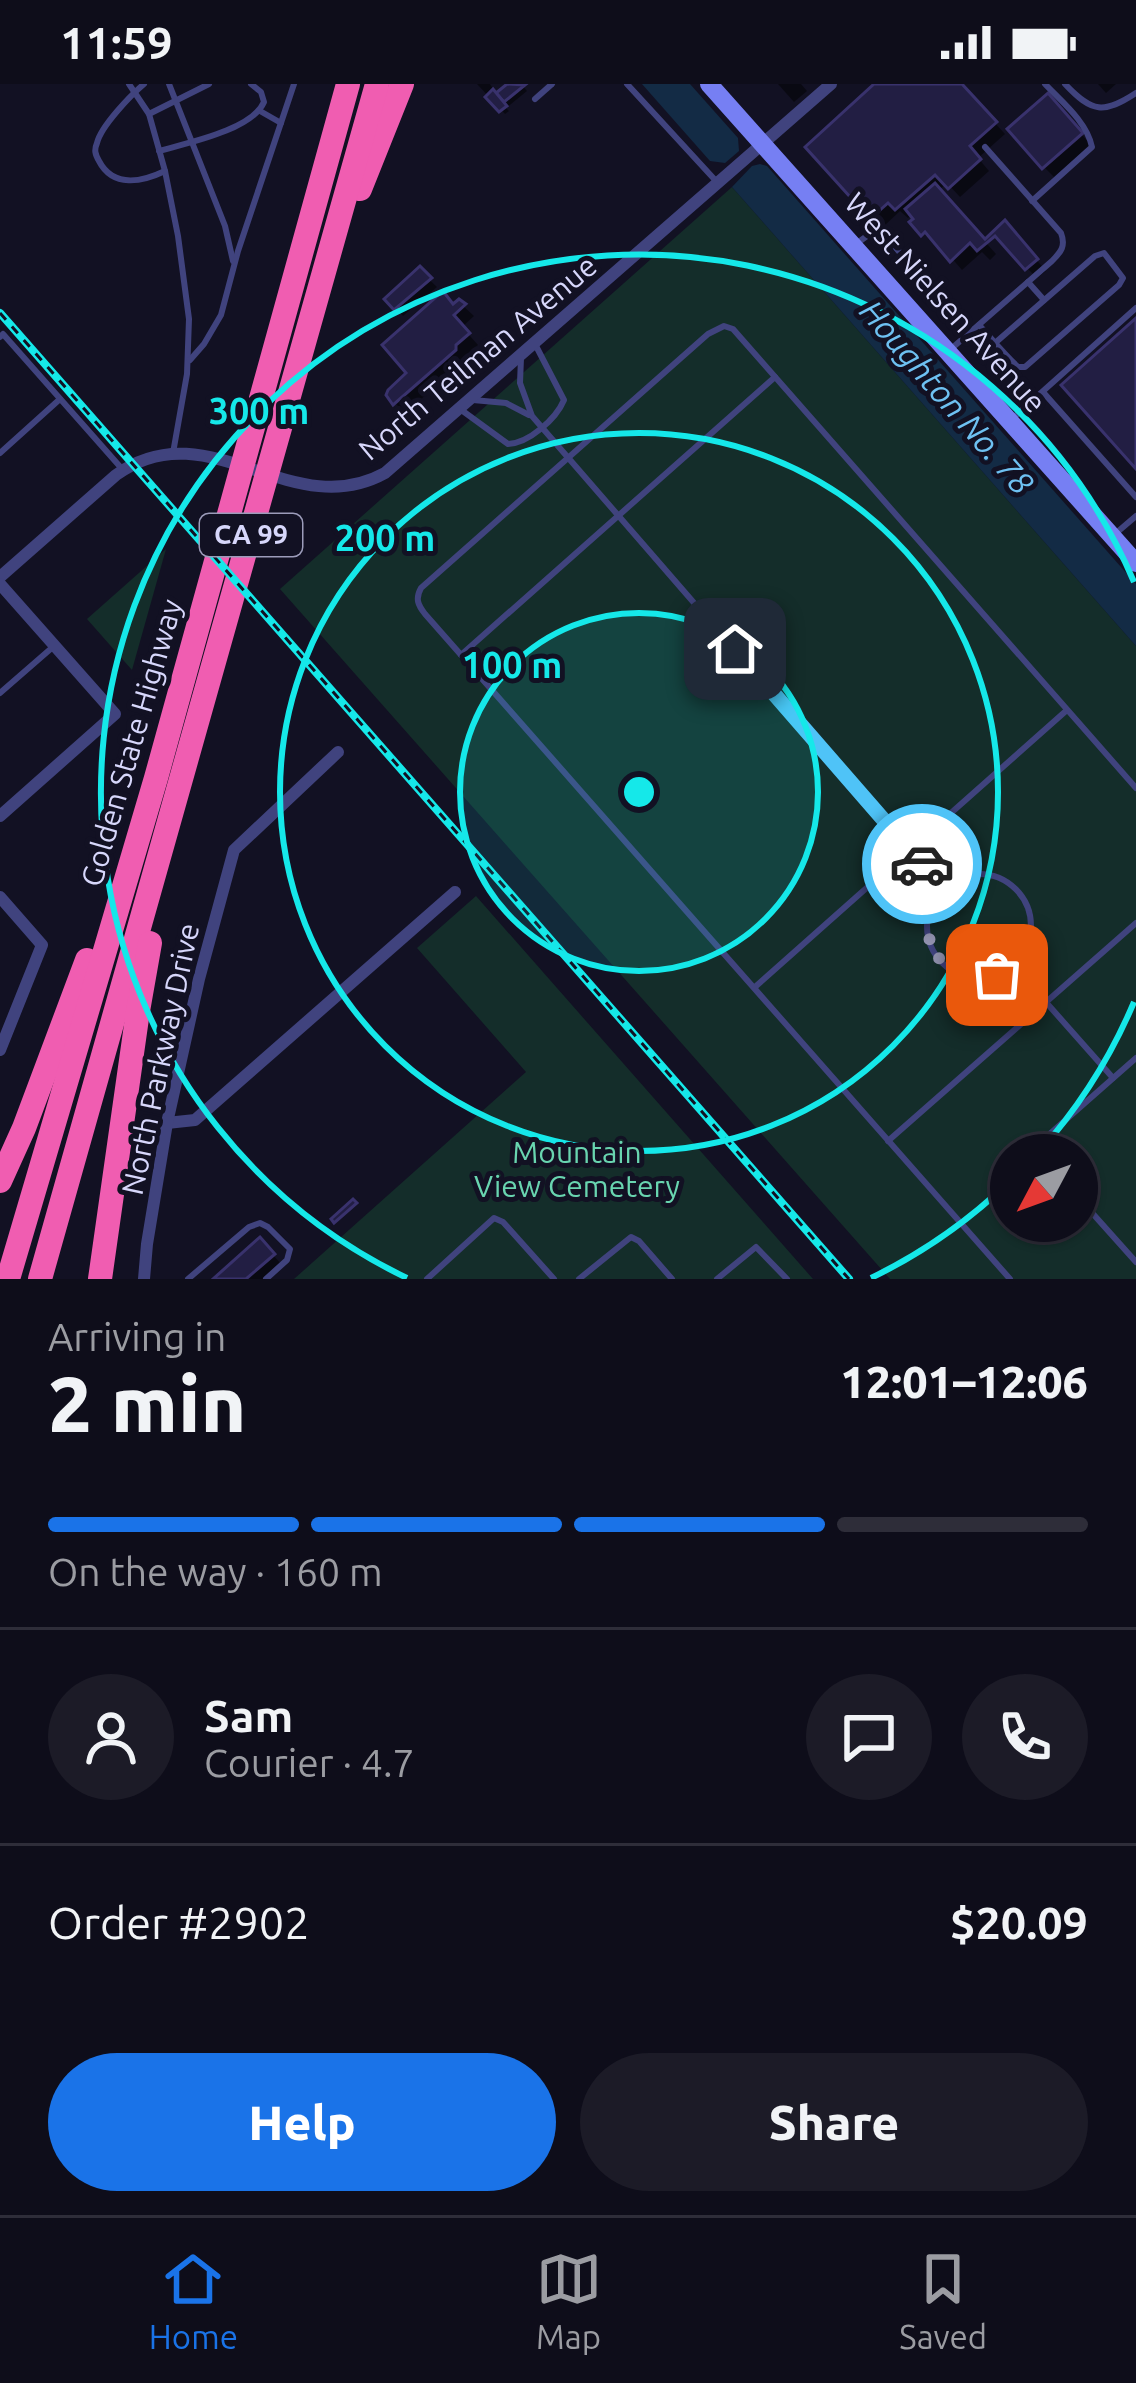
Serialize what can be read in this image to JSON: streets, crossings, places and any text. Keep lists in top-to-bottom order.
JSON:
{
  "streets": {
    "highway": ["CA 99", "Golden State Highway"],
    "street": ["West Nielsen Avenue", "North Teilman Avenue", "North Parkway Drive"]
  },
  "crossings": [
    ["West Nielsen Avenue", "North Teilman Avenue"]
  ],
  "water": ["Houghton No. 78"],
  "parks": ["Mountain View Cemetery"],
  "north": "bottom left",
  "page": {
    "status": "11:59",
    "heading": ["2 min", "Arriving in", "12:01–12:06"],
    "panel": [
      "Sam",
      "Courier · 4.7",
      "Order #2902",
      "$20.09"
    ],
    "bar": "On the way · 160 m",
    "buttons": ["Help", "Share"],
    "tabs": ["Home", "Map", "Saved"]
  },
  "rings": ["300 m", "200 m", "100 m"]
}
